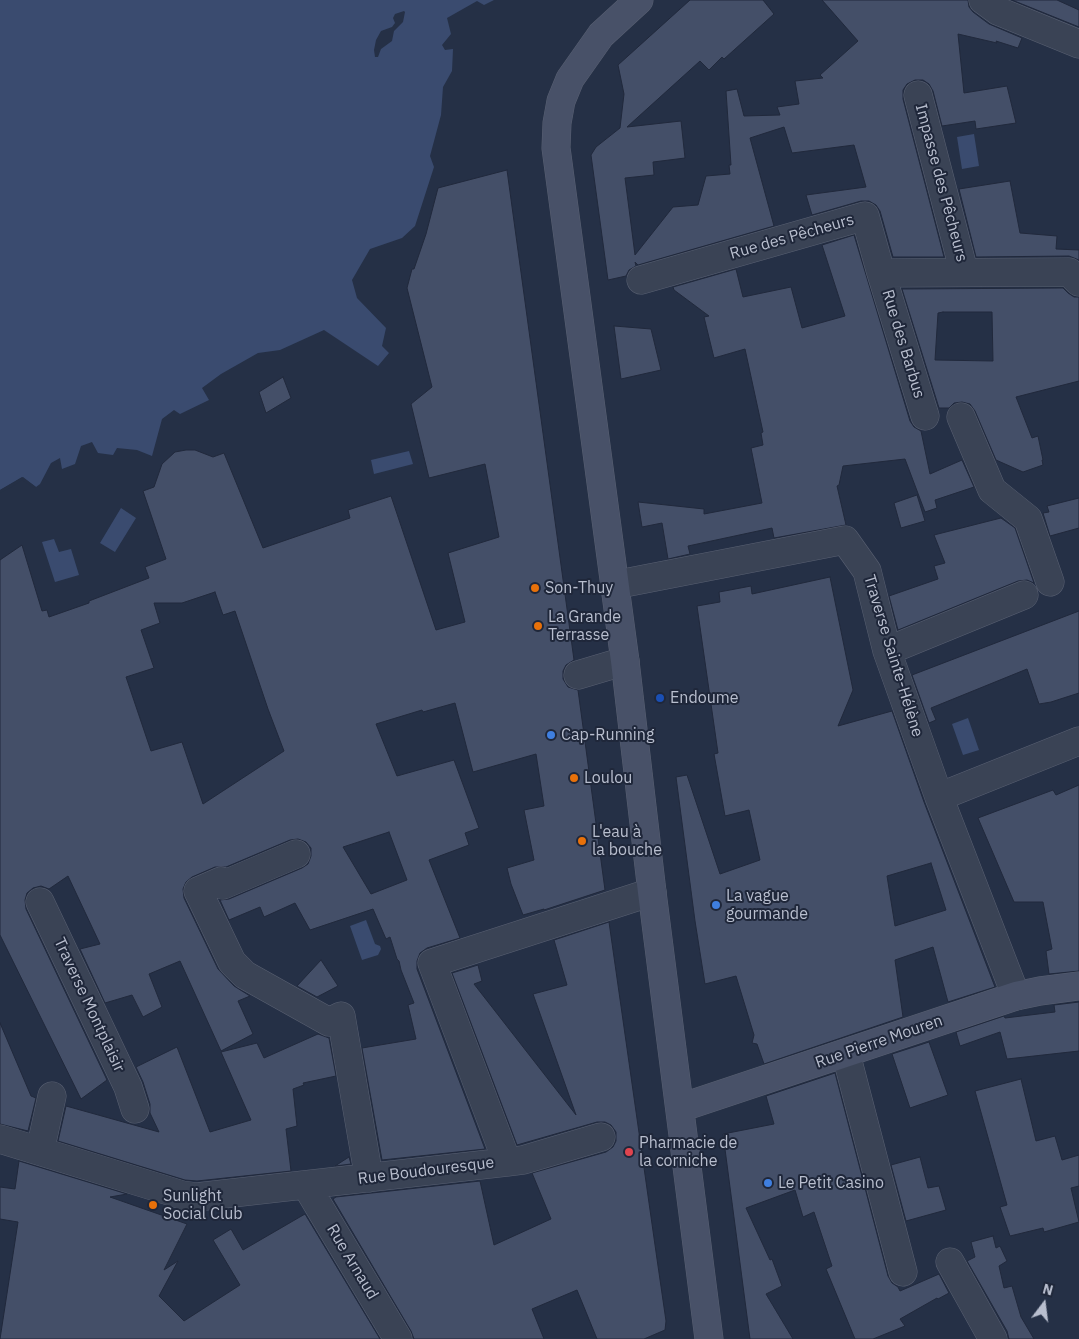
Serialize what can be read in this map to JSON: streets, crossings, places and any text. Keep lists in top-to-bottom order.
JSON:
{
  "streets": {
    "main road": ["Rue Pierre Mouren"],
    "street": [
      "Impasse des Pêcheurs",
      "Rue des Pêcheurs",
      "Rue des Barbus",
      "Traverse Sainte-Hélène",
      "Traverse Montplaisir",
      "Rue Boudouresque",
      "Rue Arnaud"
    ]
  },
  "crossings": [
    ["Rue des Pêcheurs", "Rue des Barbus"],
    ["Traverse Sainte-Hélène", "Rue Pierre Mouren"],
    ["Rue Boudouresque", "Rue Arnaud"]
  ],
  "places": [
    "Son-Thuy",
    "La Grande Terrasse",
    "Endoume",
    "Cap-Running",
    "Loulou",
    "L'eau à la bouche",
    "La vague gourmande",
    "Pharmacie de la corniche",
    "Le Petit Casino",
    "Sunlight Social Club"
  ],
  "north": "top"
}
